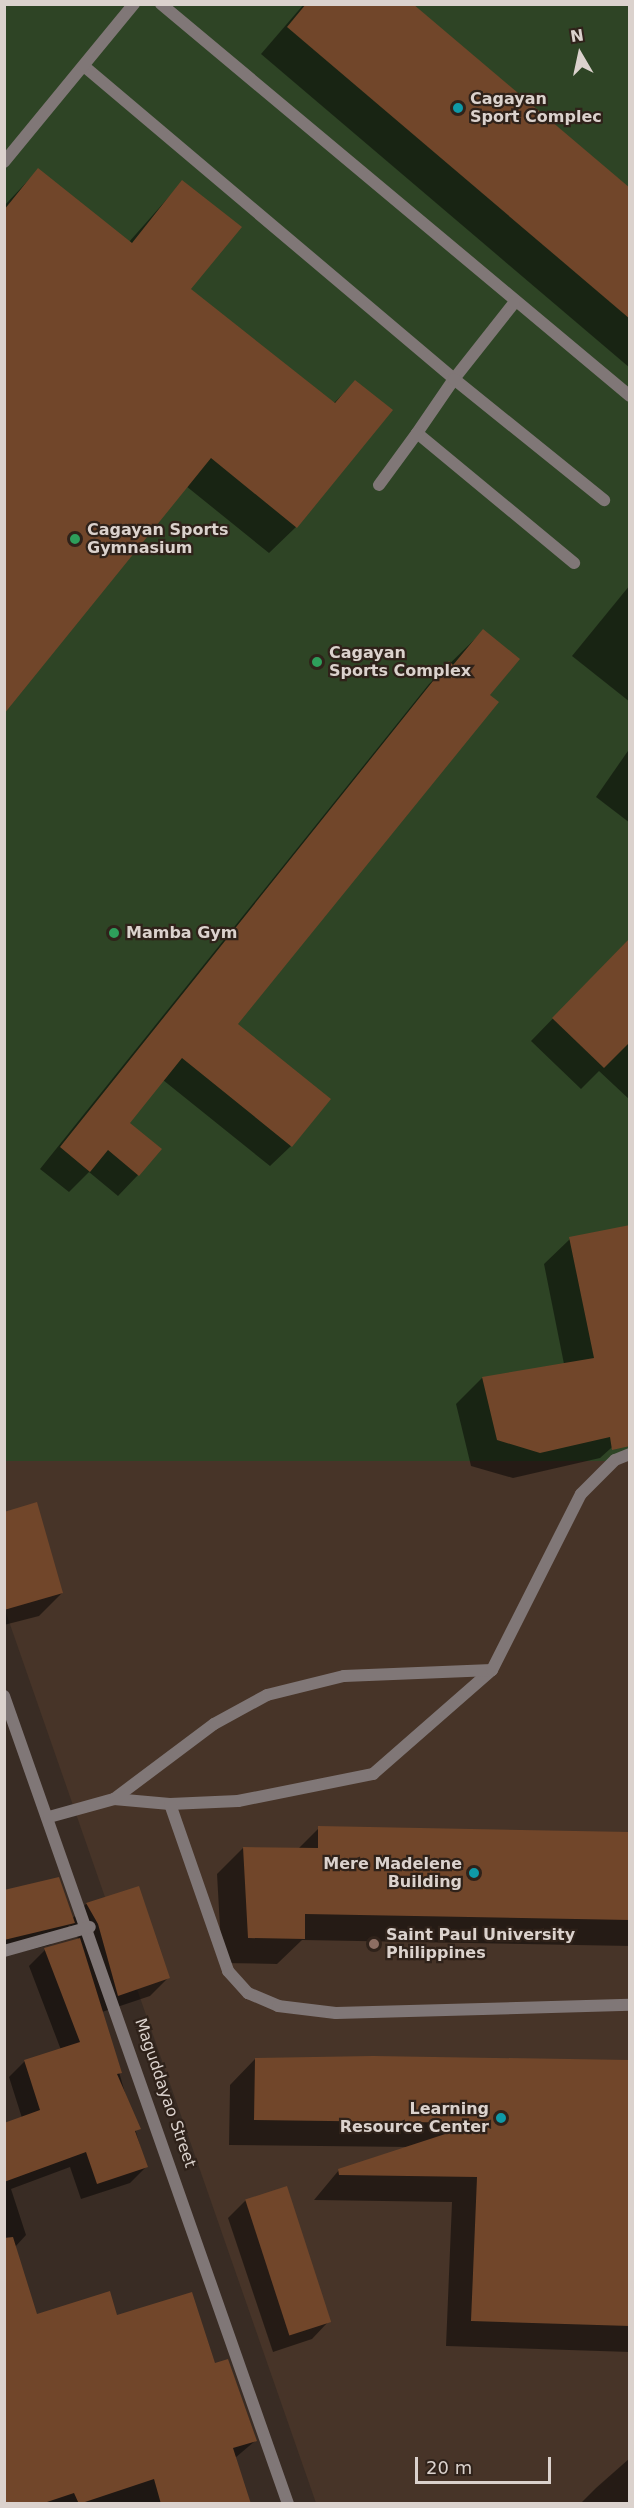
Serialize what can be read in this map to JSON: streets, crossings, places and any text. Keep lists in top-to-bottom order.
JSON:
{
  "streets": {
    "street": ["Maguddayao Street"]
  },
  "places": [
    "Cagayan Sport Complec",
    "Cagayan Sports Gymnasium",
    "Cagayan Sports Complex",
    "Mamba Gym",
    "Mere Madelene Building",
    "Saint Paul University Philippines",
    "Learning Resource Center"
  ],
  "scale_bar": "20 m",
  "north": "top"
}
